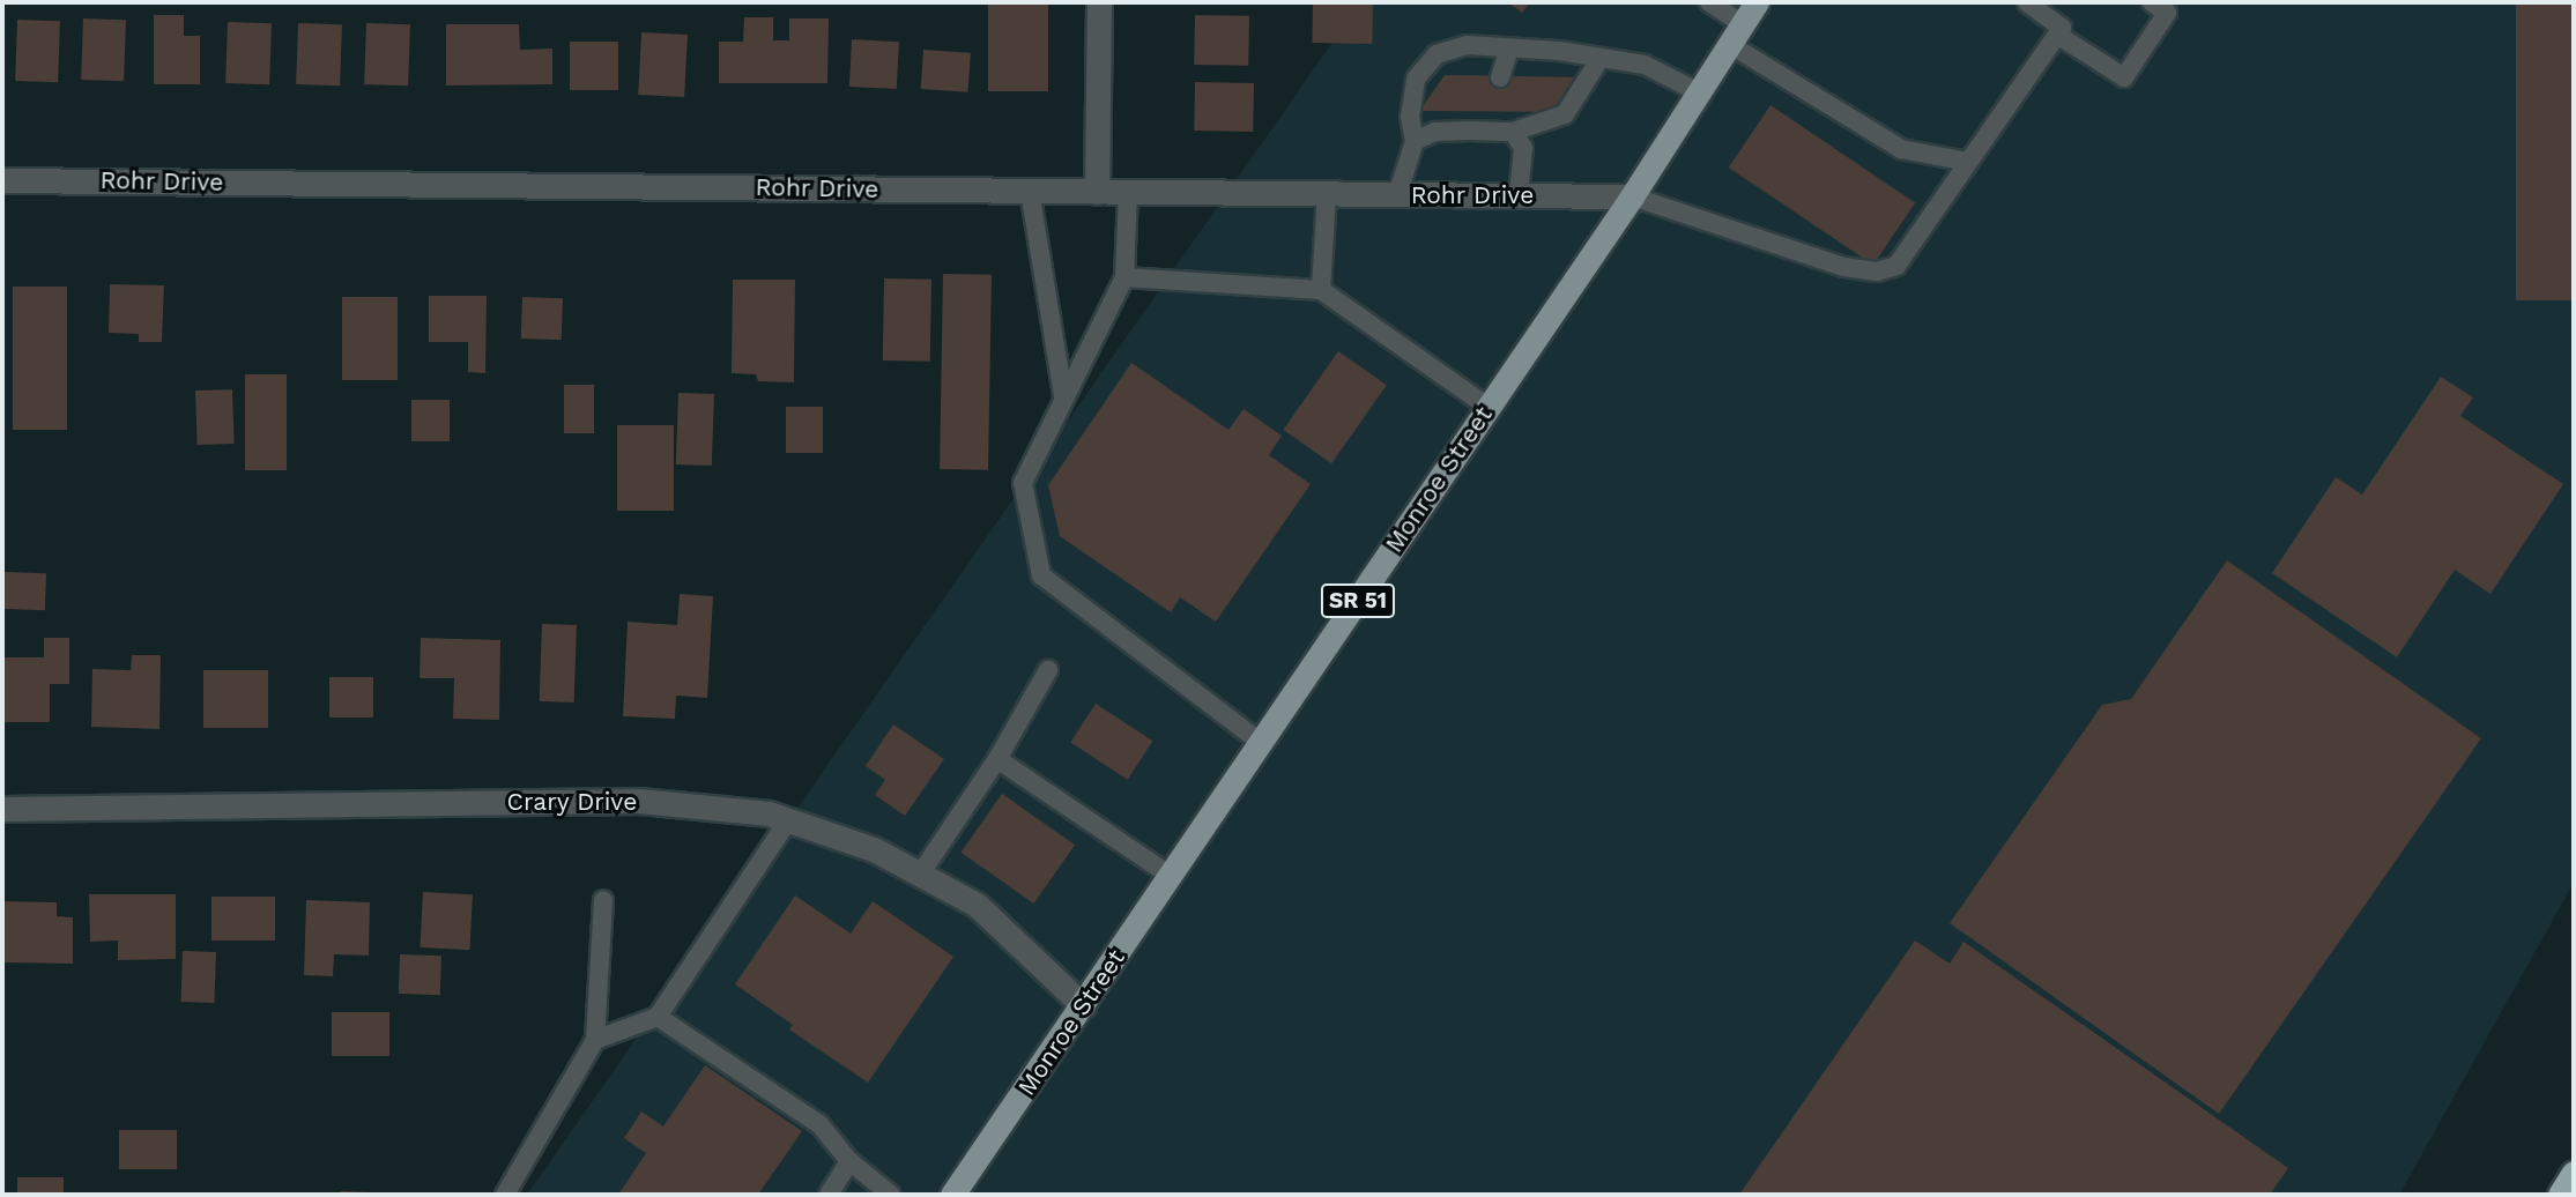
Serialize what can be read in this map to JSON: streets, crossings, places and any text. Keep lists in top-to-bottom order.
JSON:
{
  "streets": {
    "main road": ["Monroe Street", "SR 51"],
    "street": ["Rohr Drive", "Crary Drive"]
  },
  "crossings": [
    ["Rohr Drive", "Monroe Street"],
    ["Monroe Street", "Crary Drive"]
  ]
}
